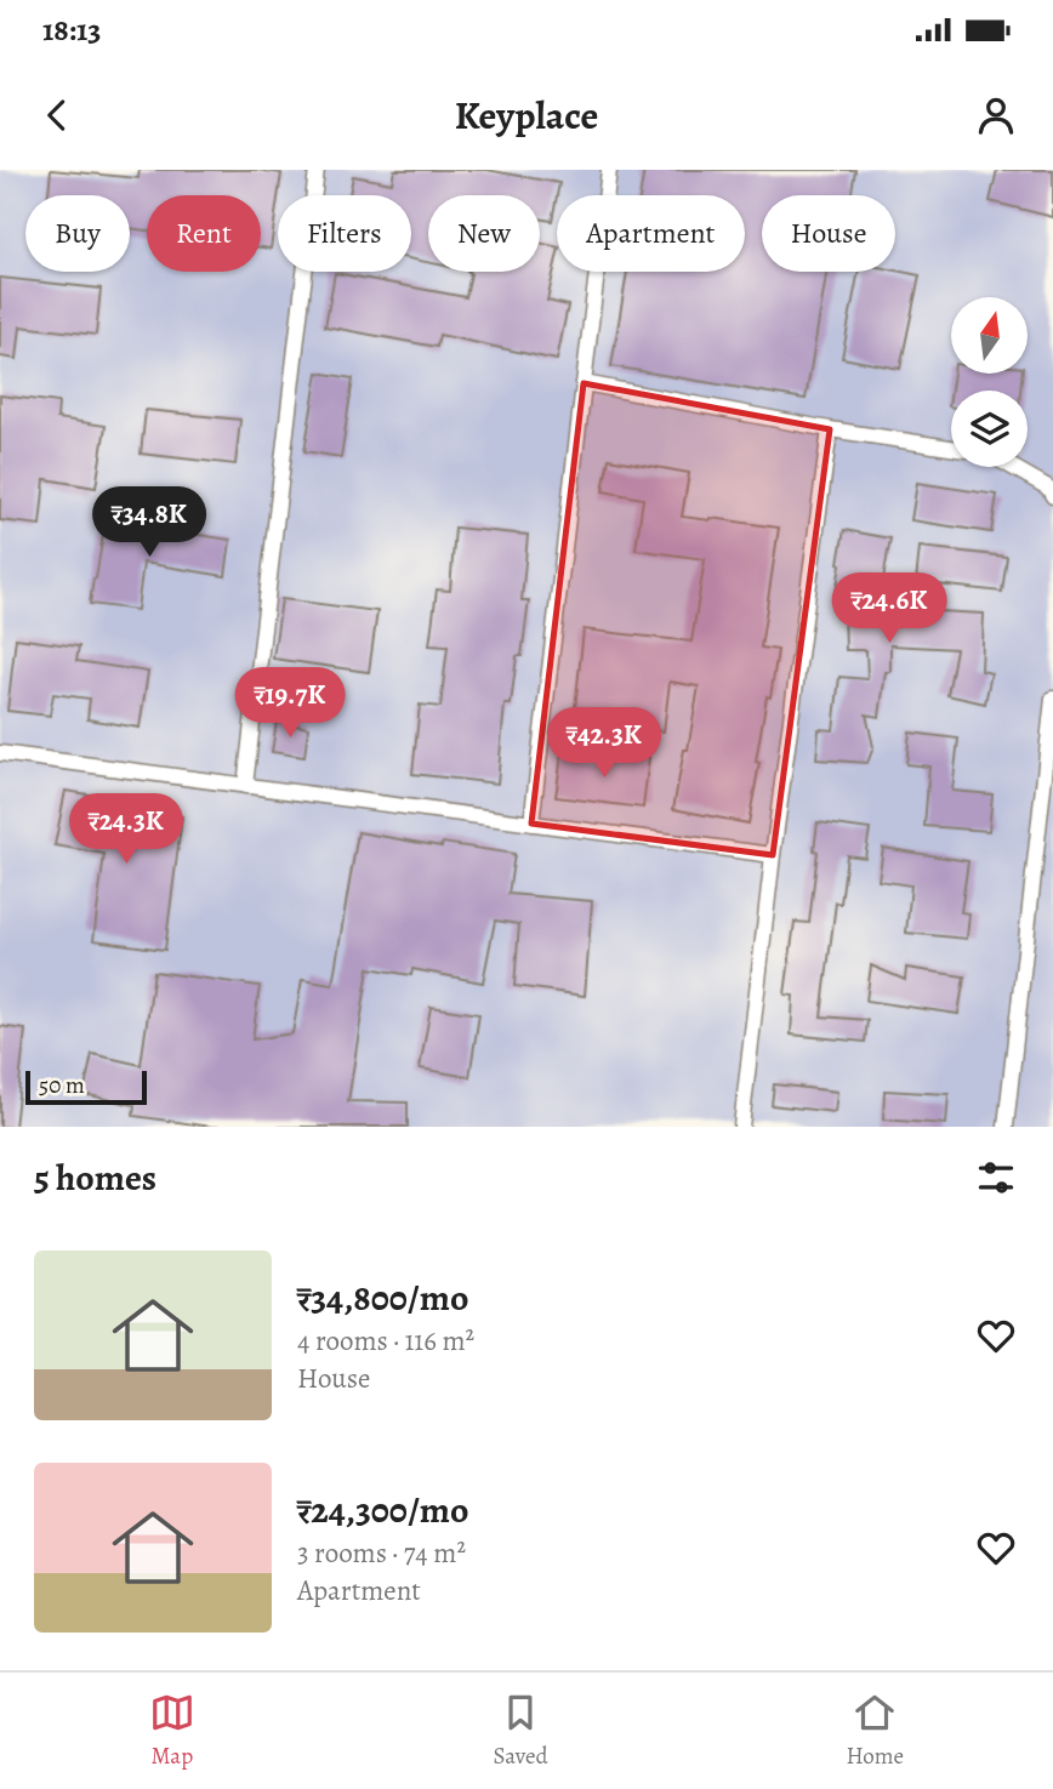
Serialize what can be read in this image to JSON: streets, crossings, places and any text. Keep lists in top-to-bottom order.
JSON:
{
  "scale_bar": "50 m",
  "north": "top",
  "page": {
    "status": "18:13",
    "header": "Keyplace",
    "chip": [
      "Buy",
      "Rent",
      "Filters",
      "New",
      "Apartment",
      "House"
    ],
    "price": [
      "₹34.8K",
      "₹24.6K",
      "₹19.7K",
      "₹42.3K",
      "₹24.3K"
    ],
    "scale": "50 m",
    "heading": "5 homes",
    "list": [
      {
        "name": "₹34,800/mo",
        "note": "4 rooms · 116 m² · House"
      },
      {
        "name": "₹24,300/mo",
        "note": "3 rooms · 74 m² · Apartment"
      }
    ],
    "tabs": ["Map", "Saved", "Home"]
  }
}
